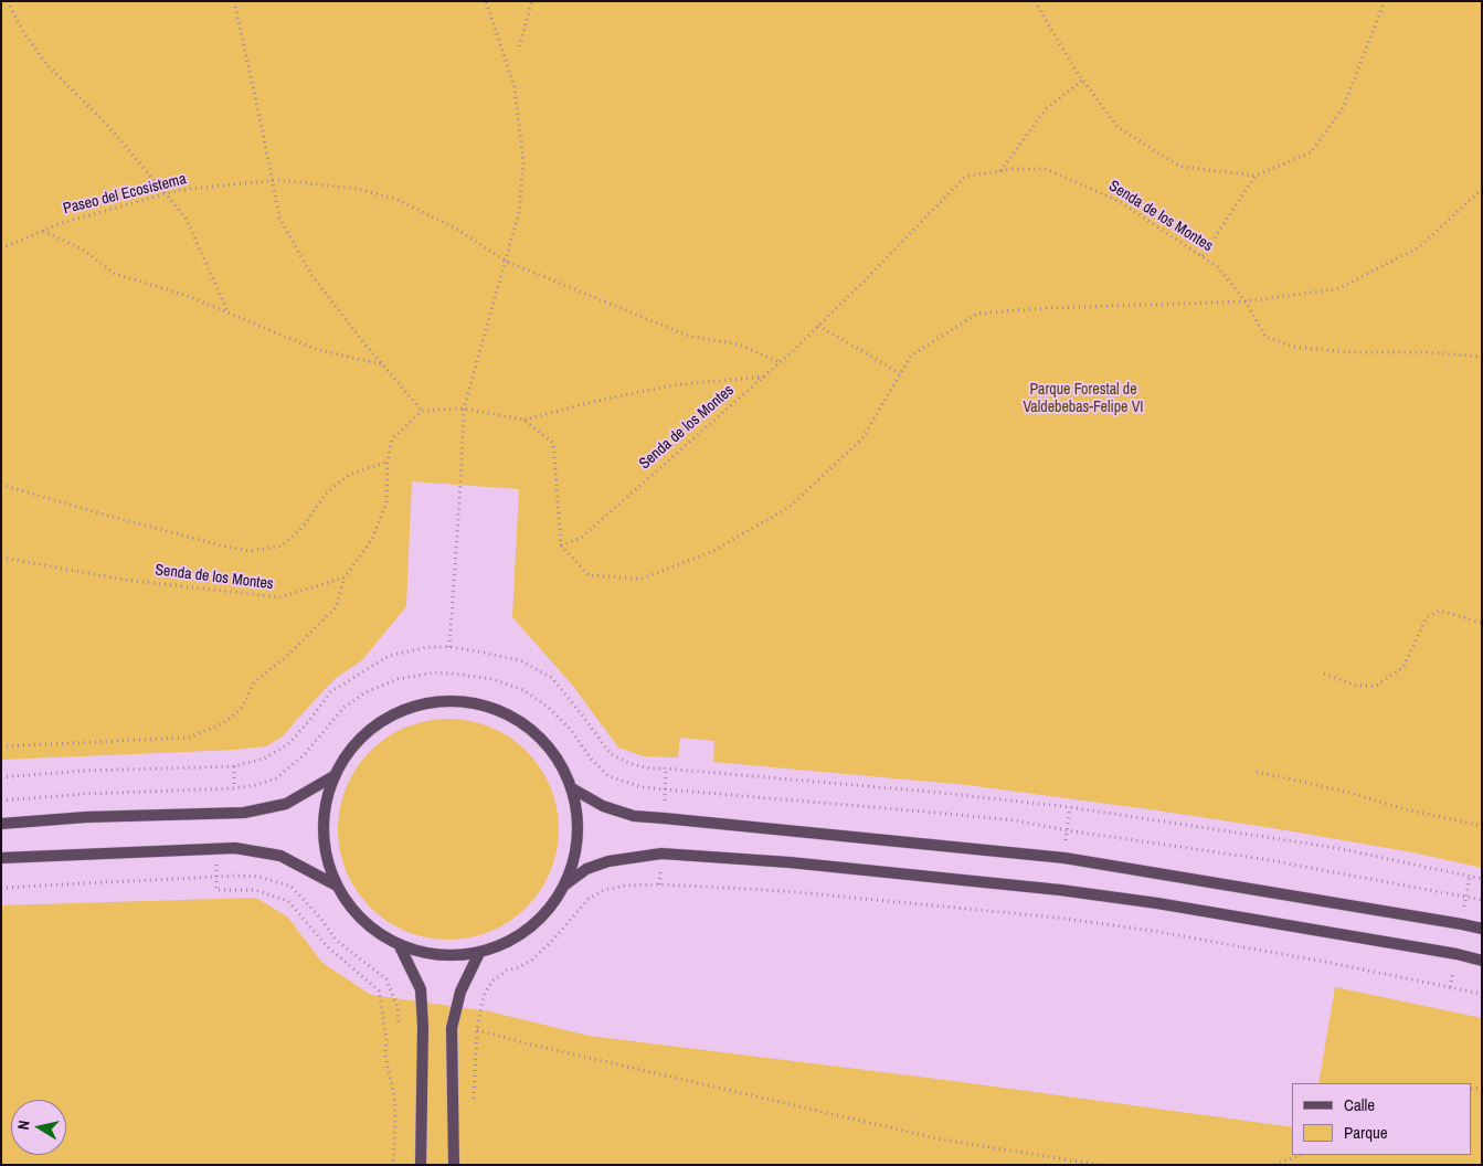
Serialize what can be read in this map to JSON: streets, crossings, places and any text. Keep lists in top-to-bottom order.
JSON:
{
  "streets": {
    "path": ["Paseo del Ecosistema", "Senda de los Montes"]
  },
  "crossings": [
    ["Paseo del Ecosistema", "Senda de los Montes"]
  ],
  "parks": ["Parque Forestal de Valdebebas-Felipe VI"],
  "legend": ["Calle", "Parque"],
  "north": "left"
}
